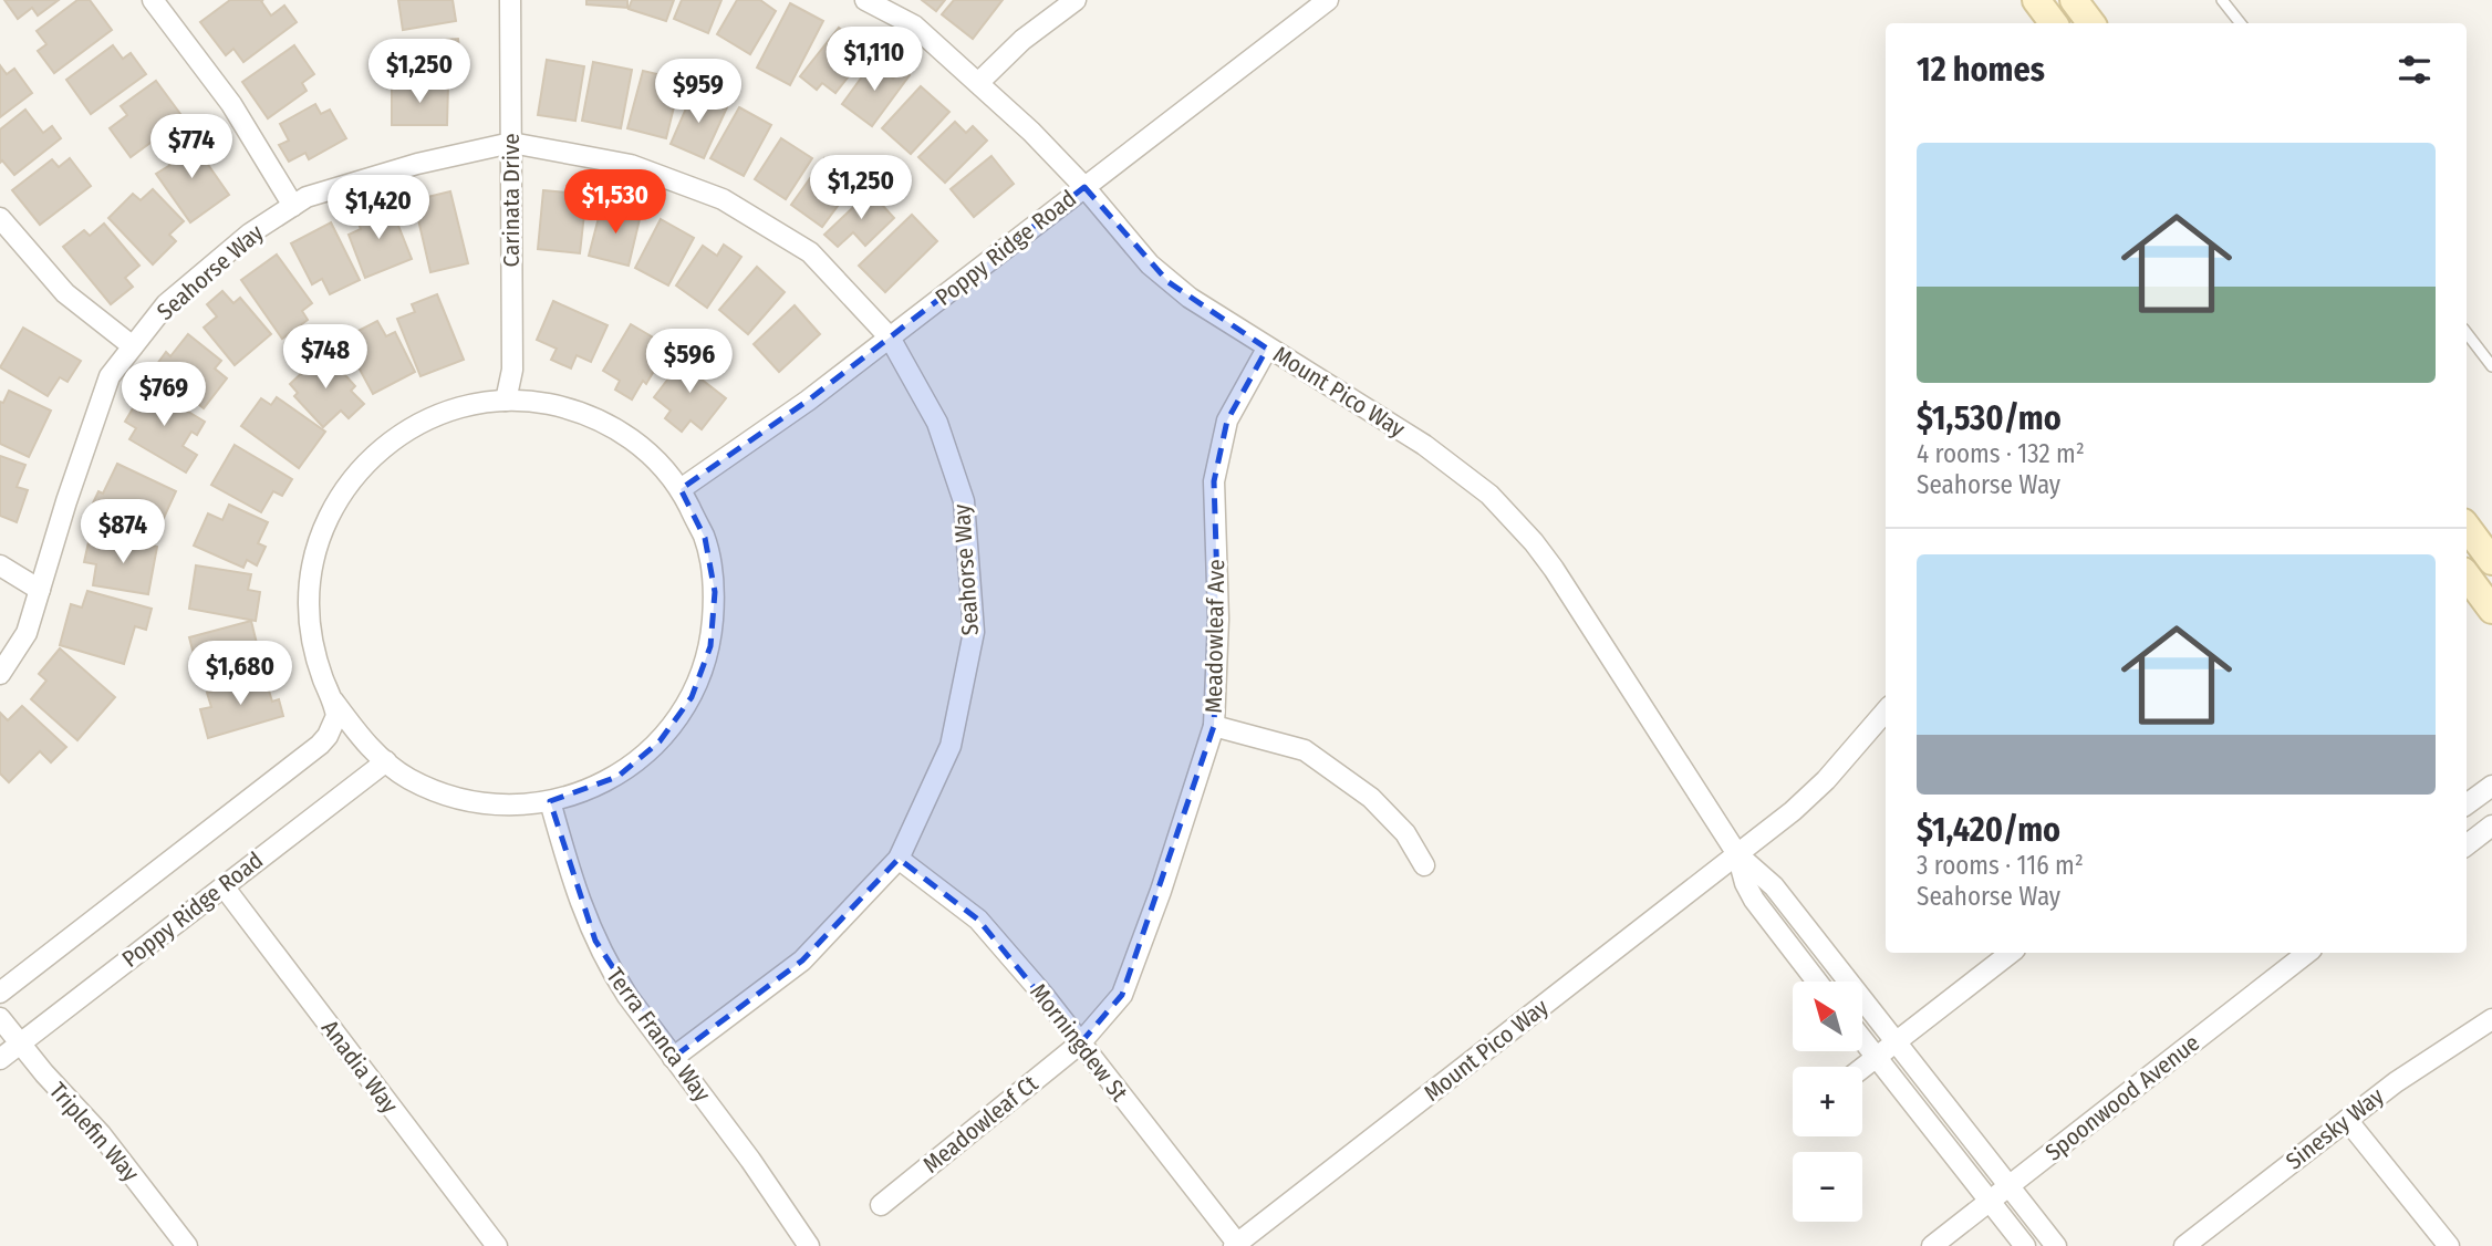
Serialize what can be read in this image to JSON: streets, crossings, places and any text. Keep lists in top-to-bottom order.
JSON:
{
  "streets": {
    "street": [
      "Carinata Drive",
      "Poppy Ridge Road",
      "Seahorse Way",
      "Mount Pico Way",
      "Meadowleaf Ave",
      "Terra Franca Way",
      "Morningdew St",
      "Anadia Way",
      "Spoonwood Avenue",
      "Meadowleaf Ct",
      "Sinesky Way",
      "Triplefin Way"
    ]
  },
  "crossings": [
    ["Carinata Drive", "Seahorse Way"],
    ["Poppy Ridge Road", "Seahorse Way"],
    ["Poppy Ridge Road", "Mount Pico Way"],
    ["Poppy Ridge Road", "Anadia Way"],
    ["Poppy Ridge Road", "Triplefin Way"],
    ["Seahorse Way", "Terra Franca Way"],
    ["Seahorse Way", "Morningdew St"],
    ["Mount Pico Way", "Meadowleaf Ave"],
    ["Mount Pico Way", "Morningdew St"],
    ["Mount Pico Way", "Spoonwood Avenue"],
    ["Meadowleaf Ave", "Morningdew St"],
    ["Meadowleaf Ave", "Meadowleaf Ct"],
    ["Morningdew St", "Meadowleaf Ct"]
  ],
  "north": "top left",
  "page": {
    "heading": "12 homes",
    "price": [
      "$1,110",
      "$1,250",
      "$959",
      "$774",
      "$1,250",
      "$1,530",
      "$1,420",
      "$748",
      "$596",
      "$769",
      "$874",
      "$1,680"
    ],
    "list": [
      {
        "name": "$1,530/mo",
        "note": "4 rooms · 132 m² · Seahorse Way"
      },
      {
        "name": "$1,420/mo",
        "note": "3 rooms · 116 m² · Seahorse Way"
      }
    ],
    "map_buttons": ["+", "−"]
  }
}
